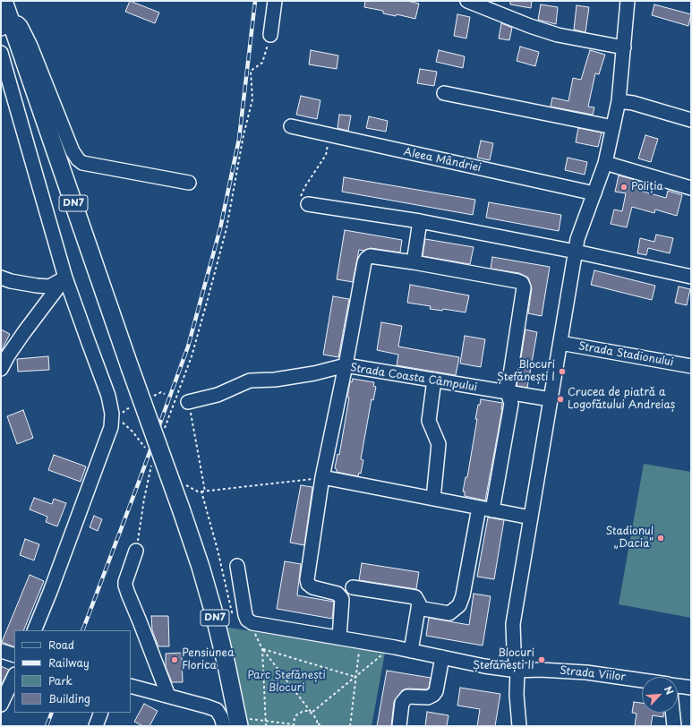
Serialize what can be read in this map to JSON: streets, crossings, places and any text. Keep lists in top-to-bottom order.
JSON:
{
  "streets": {
    "main road": ["DN7"],
    "street": [
      "Aleea Mândriei",
      "Strada Stadionului",
      "Strada Coasta Câmpului",
      "Strada Viilor"
    ]
  },
  "parks": ["Parc Ștefănești Blocuri"],
  "places": [
    "Poliția",
    "Blocuri Ștefănești I",
    "Crucea de piatră a Logofătului Andreiaș",
    "Stadionul „Dacia”",
    "Pensiunea Florica",
    "Blocuri Ștefănești II"
  ],
  "legend": [
    "Road",
    "Railway",
    "Park",
    "Building"
  ],
  "north": "top right"
}
